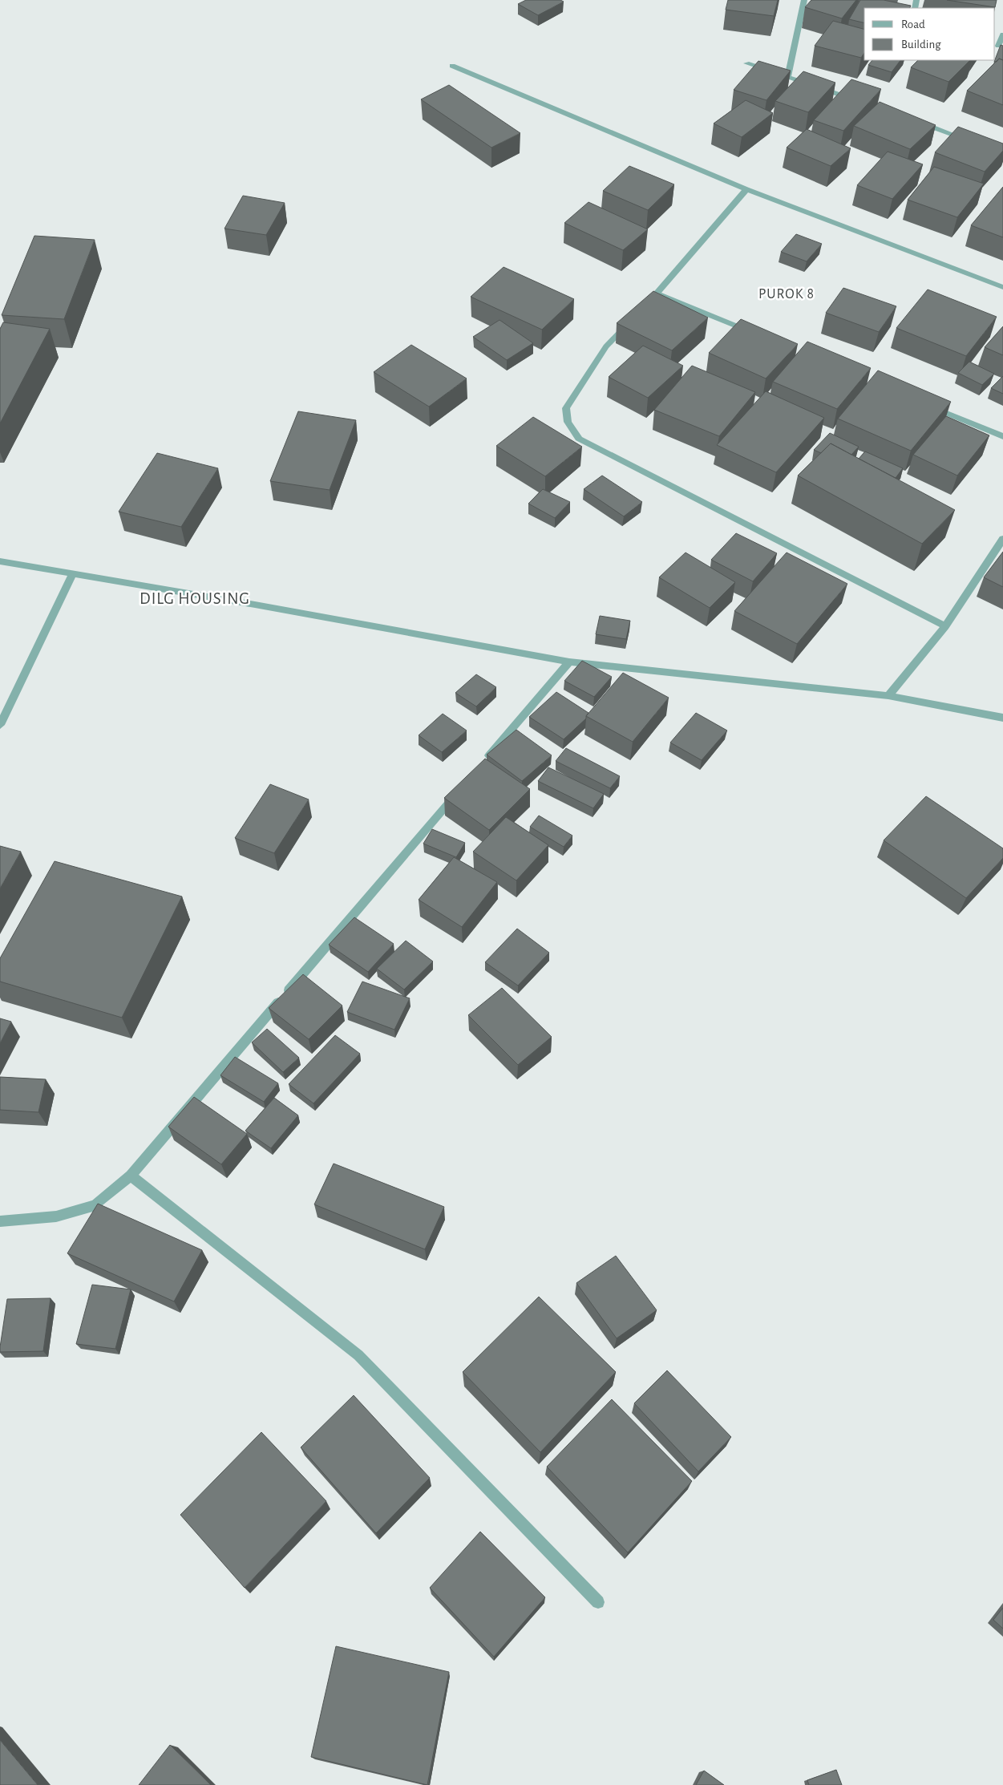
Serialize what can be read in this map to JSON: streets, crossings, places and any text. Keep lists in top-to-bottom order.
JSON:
{
  "districts": ["PUROK 8", "DILG HOUSING"],
  "legend": ["Road", "Building"]
}
